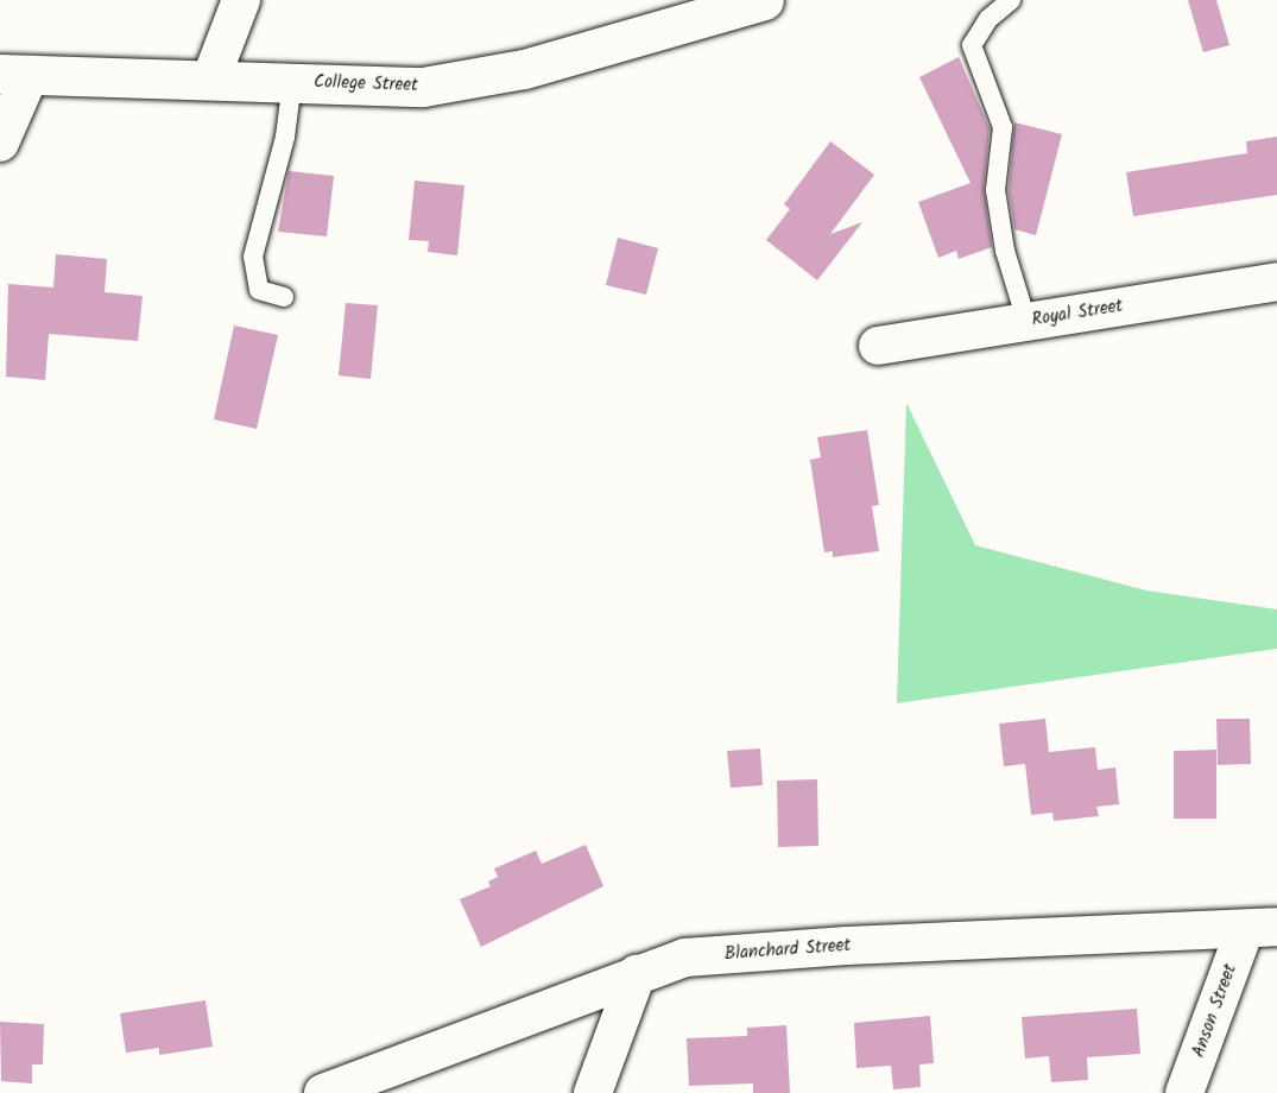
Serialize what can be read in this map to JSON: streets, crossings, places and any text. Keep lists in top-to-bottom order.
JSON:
{
  "streets": {
    "street": [
      "College Street",
      "Royal Street",
      "Blanchard Street",
      "Anson Street"
    ]
  },
  "crossings": [
    ["Blanchard Street", "Anson Street"]
  ]
}
